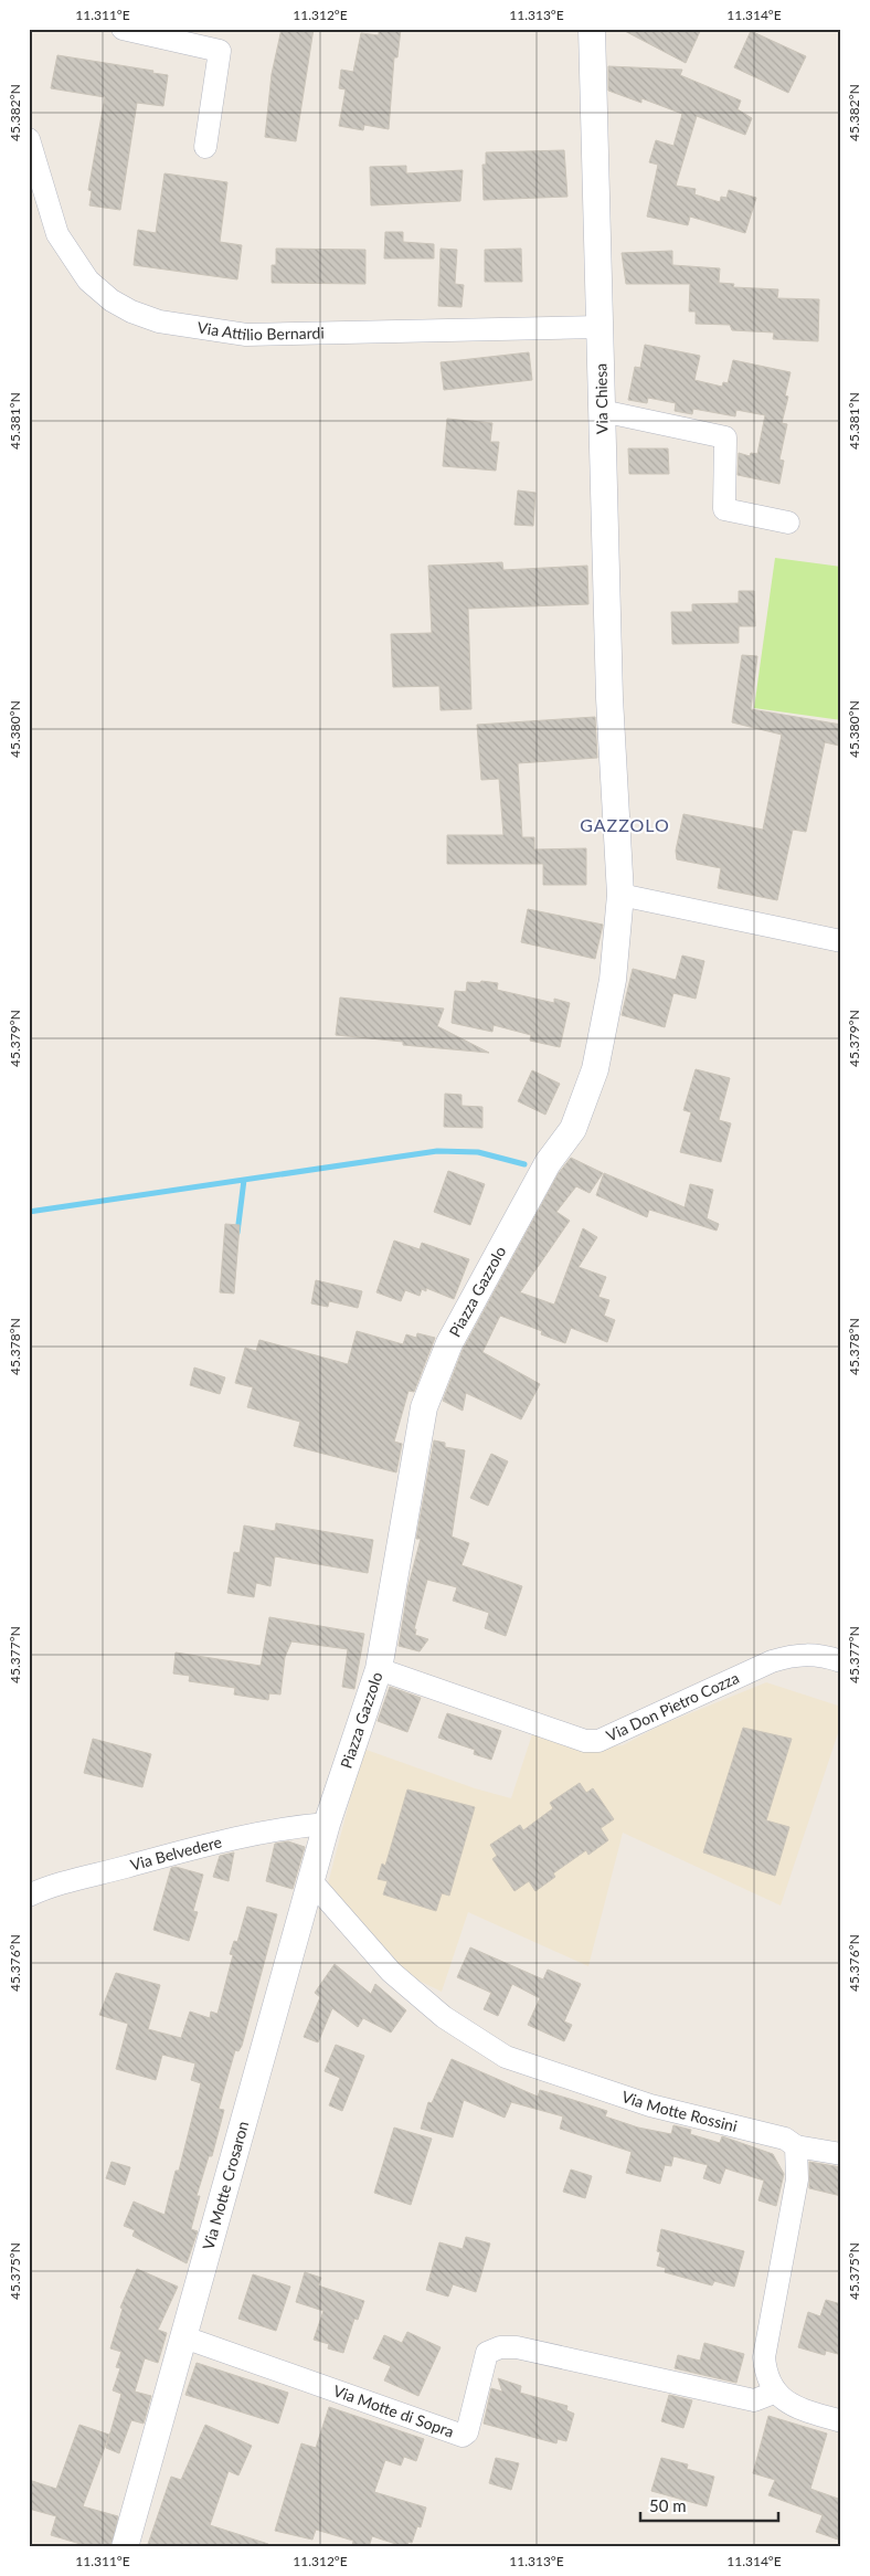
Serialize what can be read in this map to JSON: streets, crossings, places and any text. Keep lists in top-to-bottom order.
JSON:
{
  "streets": {
    "street": [
      "Via Attilio Bernardi",
      "Via Chiesa",
      "Piazza Gazzolo",
      "Via Don Pietro Cozza",
      "Via Belvedere",
      "Via Motte Rossini",
      "Via Motte Crosaron",
      "Via Motte di Sopra"
    ]
  },
  "crossings": [
    ["Via Attilio Bernardi", "Via Chiesa"],
    ["Via Chiesa", "Piazza Gazzolo"],
    ["Piazza Gazzolo", "Via Don Pietro Cozza"],
    ["Piazza Gazzolo", "Via Belvedere"],
    ["Piazza Gazzolo", "Via Motte Crosaron"],
    ["Via Belvedere", "Via Motte Crosaron"],
    ["Via Motte Rossini", "Via Motte Crosaron"],
    ["Via Motte Crosaron", "Via Motte di Sopra"]
  ],
  "districts": ["GAZZOLO"],
  "scale_bar": "50 m",
  "coordinates": [
    "11.311°E",
    "11.312°E",
    "11.313°E",
    "11.314°E",
    "45.382°N",
    "45.381°N",
    "45.380°N",
    "45.379°N",
    "45.378°N",
    "45.377°N",
    "45.376°N",
    "45.375°N"
  ]
}
